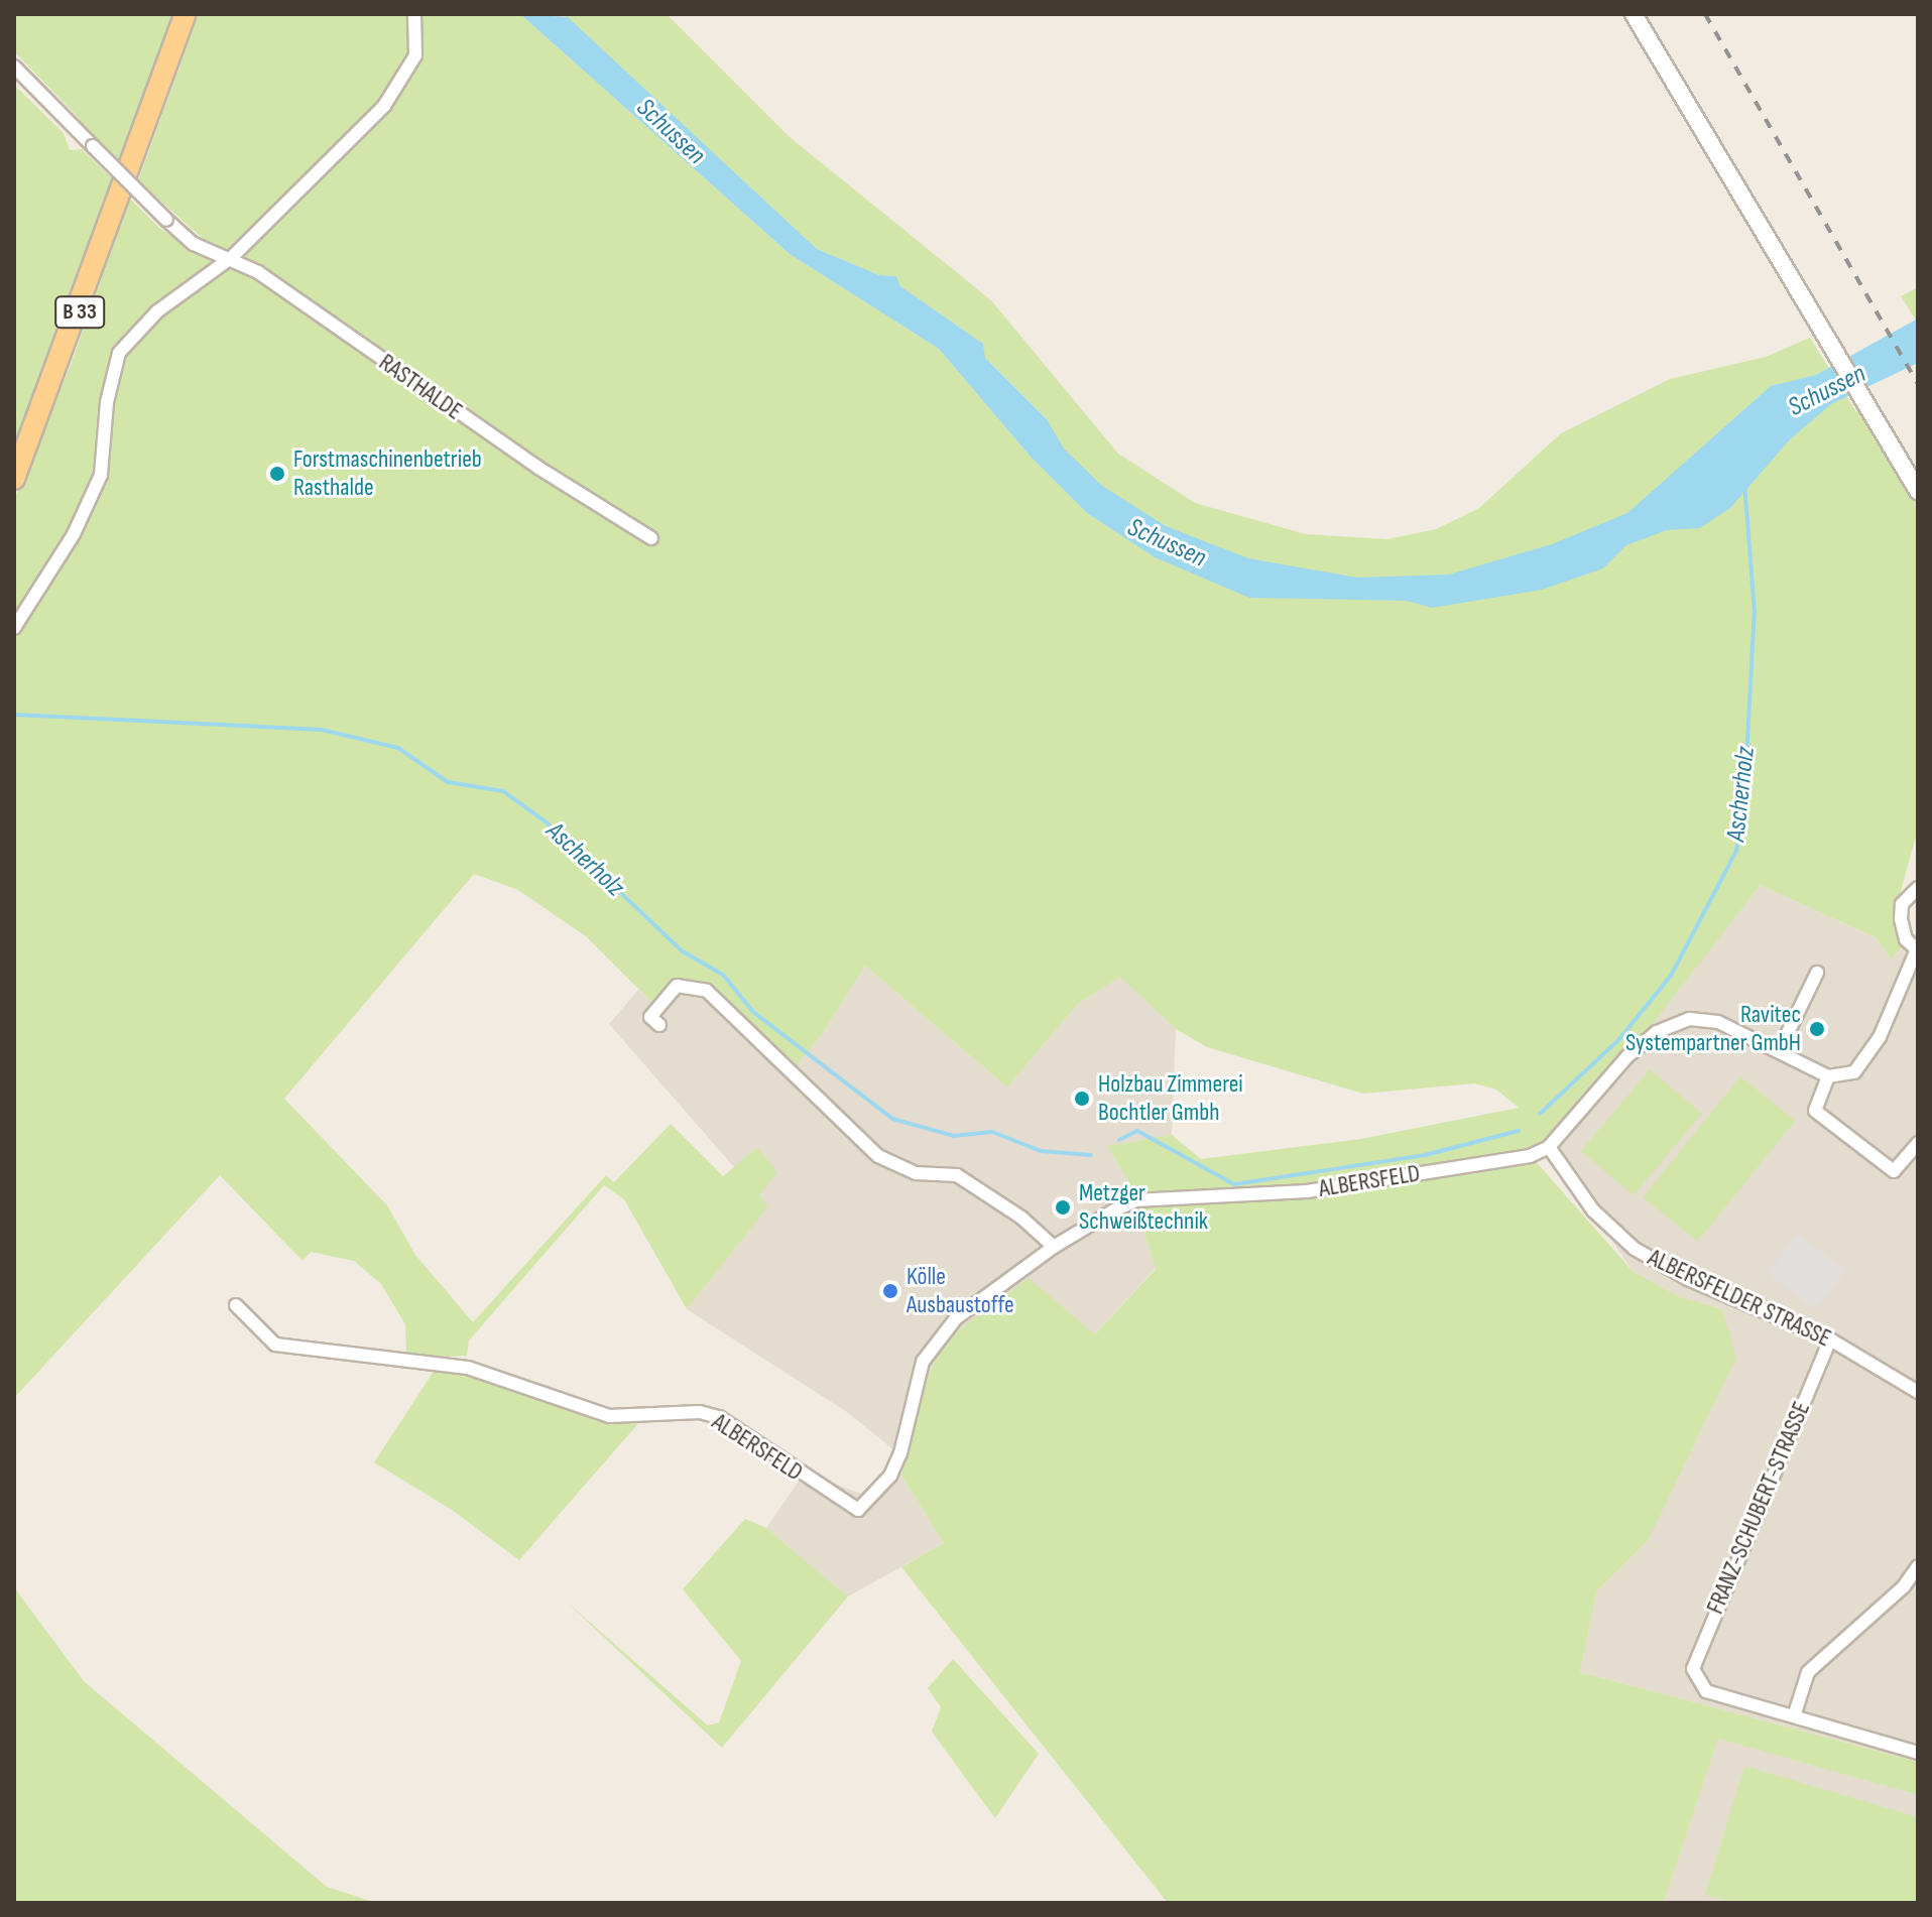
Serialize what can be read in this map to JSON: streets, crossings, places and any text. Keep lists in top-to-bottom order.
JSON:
{
  "streets": {
    "main road": ["B 33"],
    "street": [
      "RASTHALDE",
      "ALBERSFELD",
      "ALBERSFELDER STRASSE",
      "FRANZ-SCHUBERT-STRASSE"
    ]
  },
  "crossings": [
    ["ALBERSFELD", "ALBERSFELDER STRASSE"],
    ["ALBERSFELDER STRASSE", "FRANZ-SCHUBERT-STRASSE"]
  ],
  "water": ["Schussen", "Ascherholz"],
  "places": [
    "Forstmaschinenbetrieb Rasthalde",
    "Ravitec Systempartner GmbH",
    "Holzbau Zimmerei Bochtler Gmbh",
    "Metzger Schweißtechnik",
    "Kölle Ausbaustoffe"
  ]
}
